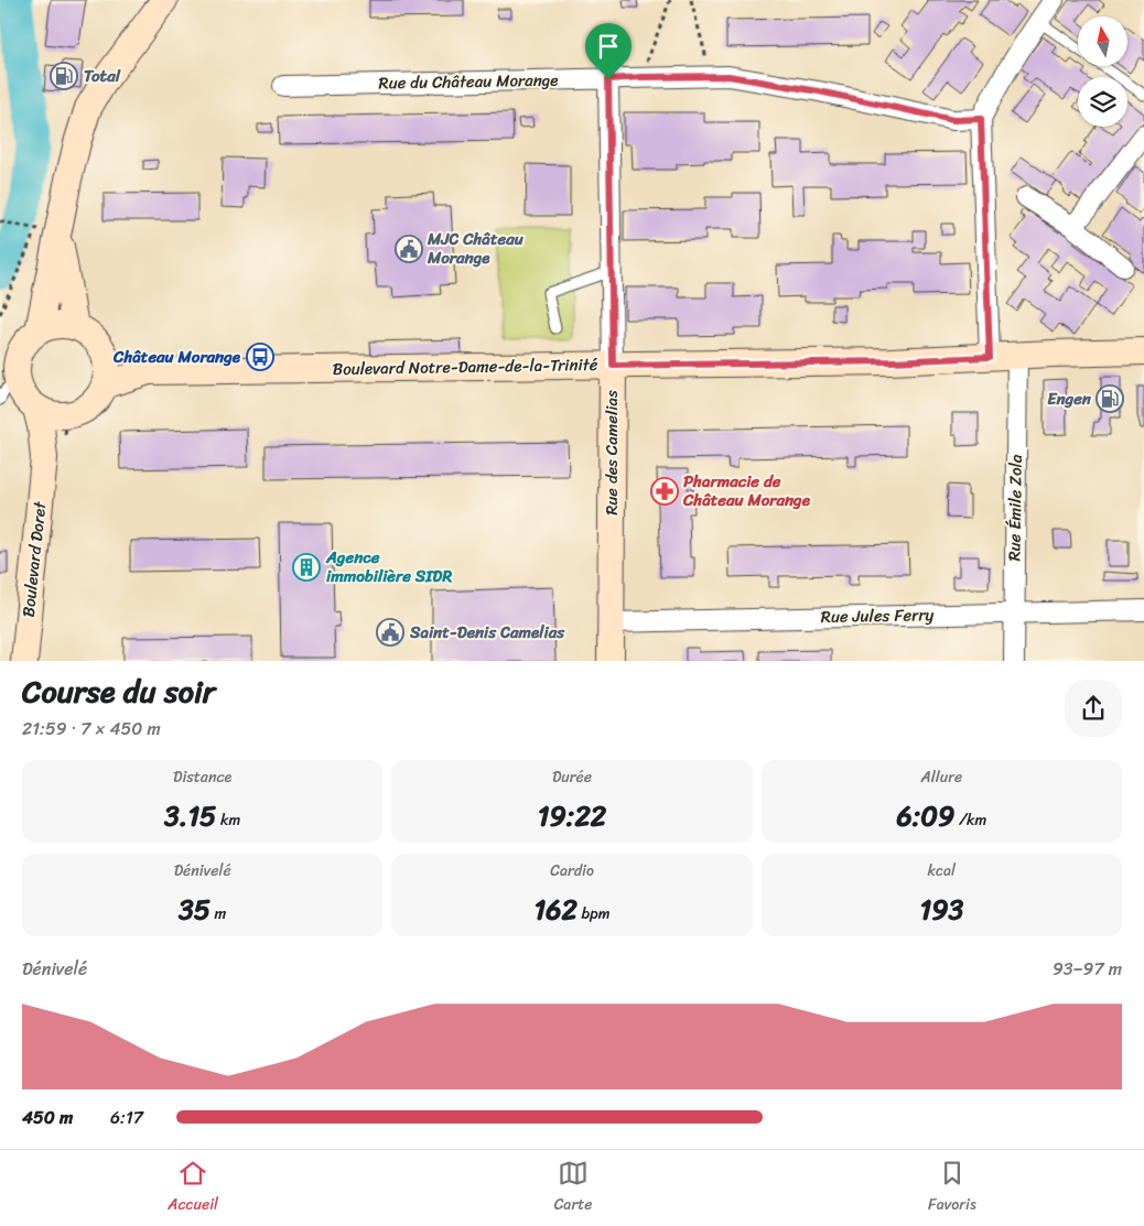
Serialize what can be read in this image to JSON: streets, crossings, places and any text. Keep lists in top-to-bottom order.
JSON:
{
  "streets": {
    "street": [
      "Rue du Château Morange",
      "Boulevard Notre-Dame-de-la-Trinité",
      "Rue des Camelias",
      "Rue Émile Zola",
      "Boulevard Doret",
      "Rue Jules Ferry"
    ]
  },
  "crossings": [
    ["Rue du Château Morange", "Rue des Camelias"],
    ["Boulevard Notre-Dame-de-la-Trinité", "Rue des Camelias"],
    ["Boulevard Notre-Dame-de-la-Trinité", "Rue Émile Zola"],
    ["Boulevard Notre-Dame-de-la-Trinité", "Boulevard Doret"],
    ["Rue des Camelias", "Rue Jules Ferry"],
    ["Rue Émile Zola", "Rue Jules Ferry"]
  ],
  "places": {
    "fuel station": ["Total", "Engen"],
    "public building": ["MJC Château Morange", "Saint-Denis Camelias"],
    "bus stop": ["Château Morange"],
    "pharmacy": ["Pharmacie de Château Morange"],
    "building": ["Agence immobilière SIDR"]
  },
  "north": "top",
  "page": {
    "heading": ["Course du soir", "21:59 · 7 × 450 m"],
    "stats": [
      ["Distance", "3.15 km"],
      ["Durée", "19:22"],
      ["Allure", "6:09 /km"],
      ["Dénivelé", "35 m"],
      ["Cardio", "162 bpm"],
      ["kcal", "193"]
    ],
    "chart": ["Dénivelé", "93–97 m"],
    "list": [
      {
        "name": "450 m",
        "note": "6:17"
      }
    ],
    "tabs": ["Accueil", "Carte", "Favoris"]
  }
}
